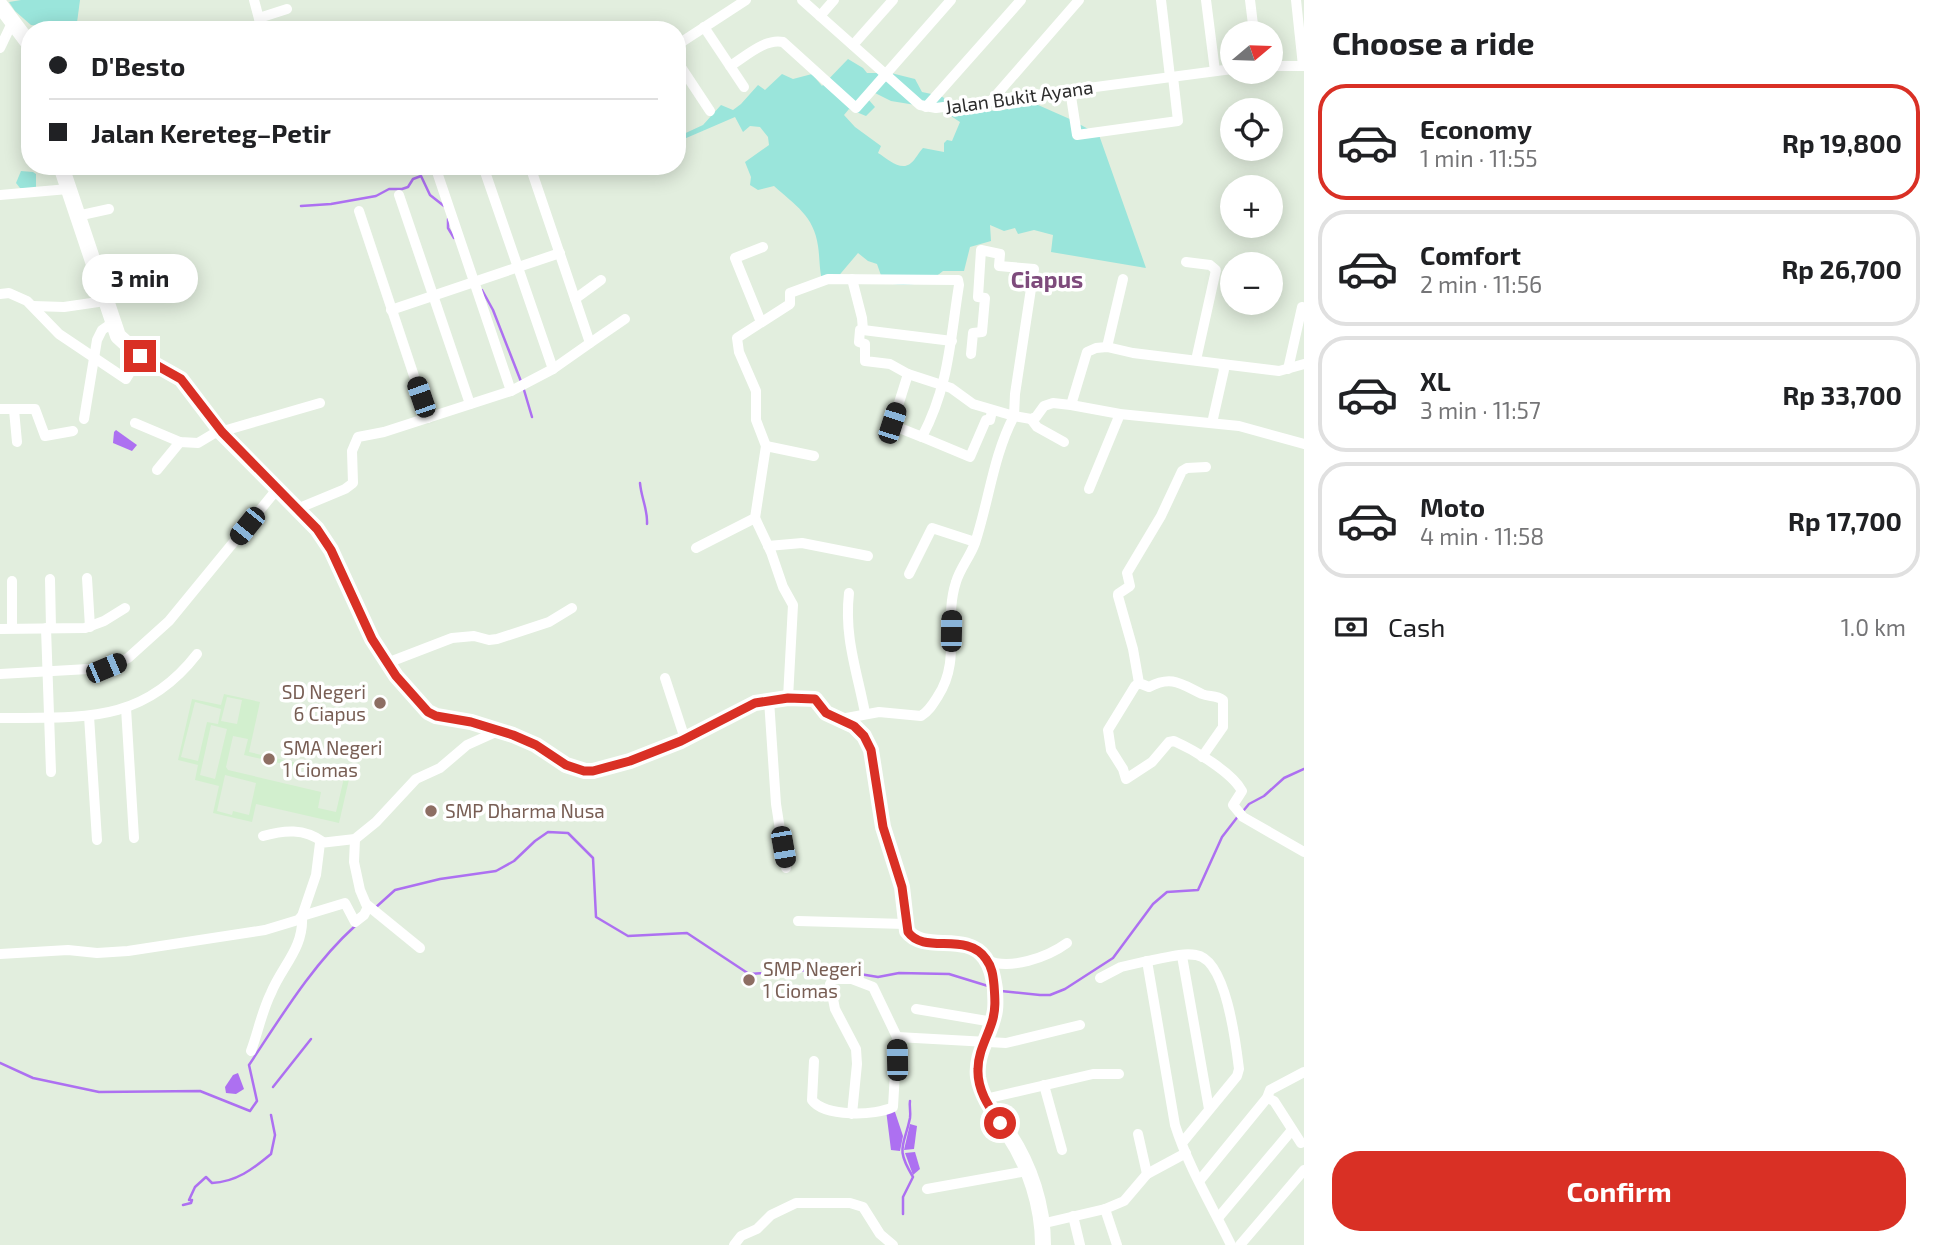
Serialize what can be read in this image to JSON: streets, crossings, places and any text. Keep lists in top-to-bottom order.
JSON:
{
  "streets": {
    "street": ["Jalan Bukit Ayana"]
  },
  "districts": ["Ciapus"],
  "places": [
    "SD Negeri 6 Ciapus",
    "SMA Negeri 1 Ciomas",
    "SMP Dharma Nusa",
    "SMP Negeri 1 Ciomas"
  ],
  "north": "right",
  "page": {
    "heading": "Choose a ride",
    "map_buttons": ["+", "−"],
    "banner": ["D'Besto", "Jalan Kereteg–Petir"],
    "list": [
      {
        "name": "Economy",
        "note": "1 min · 11:55",
        "value": "Rp 19,800"
      },
      {
        "name": "Comfort",
        "note": "2 min · 11:56",
        "value": "Rp 26,700"
      },
      {
        "name": "XL",
        "note": "3 min · 11:57",
        "value": "Rp 33,700"
      },
      {
        "name": "Moto",
        "note": "4 min · 11:58",
        "value": "Rp 17,700"
      }
    ],
    "bubble": "3 min",
    "pay": ["Cash", "1.0 km"],
    "buttons": "Confirm"
  }
}
